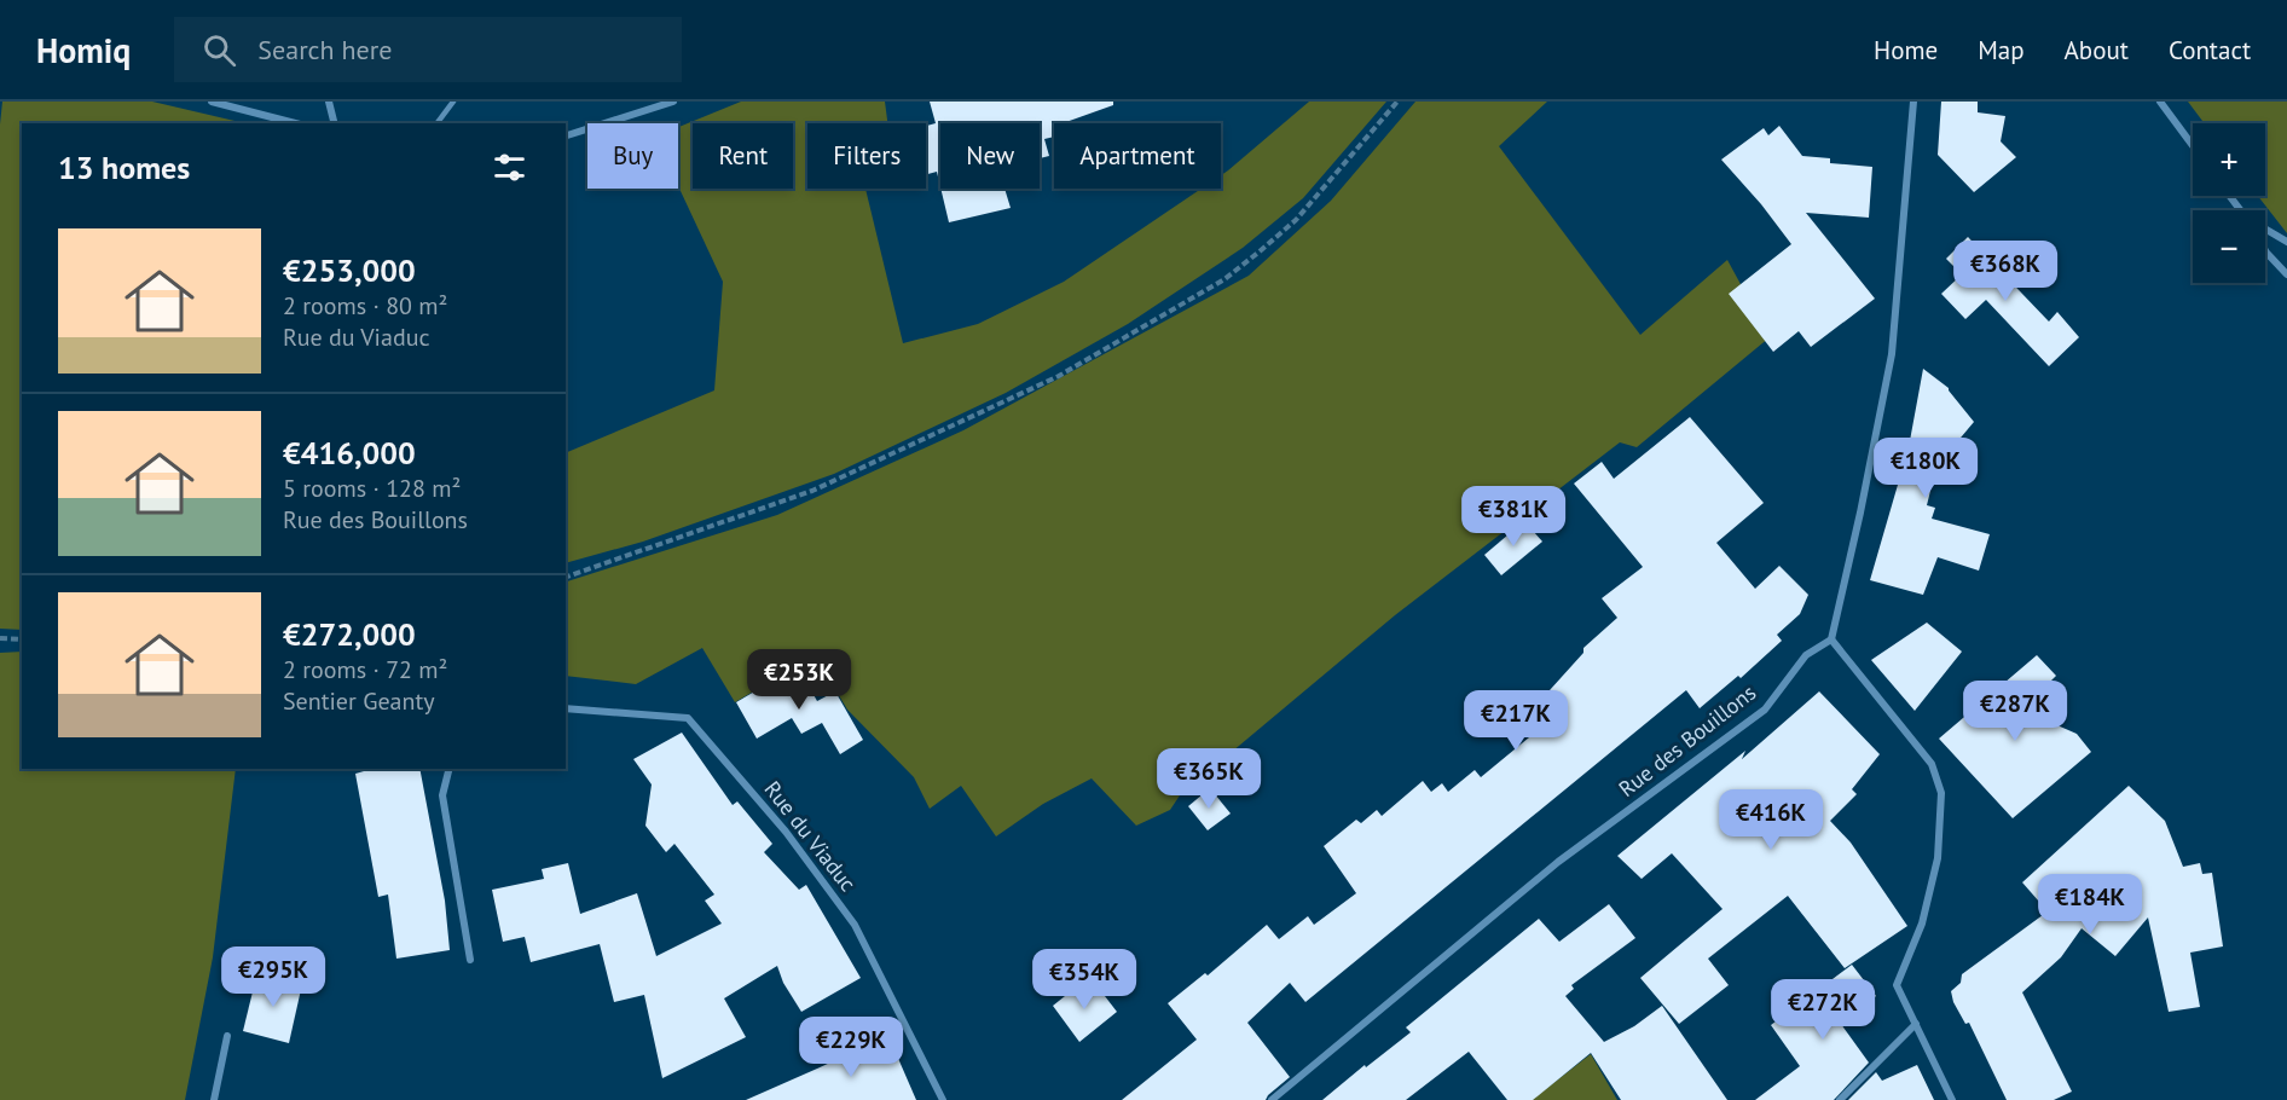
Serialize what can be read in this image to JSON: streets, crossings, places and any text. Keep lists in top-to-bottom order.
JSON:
{
  "streets": {
    "street": ["Rue des Bouillons", "Rue du Viaduc"]
  },
  "page": {
    "header": "Homiq",
    "search": "Search here",
    "nav": [
      "Home",
      "Map",
      "About",
      "Contact"
    ],
    "map_buttons": ["+", "−"],
    "chip": [
      "Buy",
      "Rent",
      "Filters",
      "New",
      "Apartment"
    ],
    "heading": "13 homes",
    "list": [
      {
        "name": "€253,000",
        "note": "2 rooms · 80 m² · Rue du Viaduc"
      },
      {
        "name": "€416,000",
        "note": "5 rooms · 128 m² · Rue des Bouillons"
      },
      {
        "name": "€272,000",
        "note": "2 rooms · 72 m² · Sentier Geanty"
      }
    ],
    "price": [
      "€368K",
      "€180K",
      "€381K",
      "€253K",
      "€287K",
      "€217K",
      "€365K",
      "€416K",
      "€184K",
      "€295K",
      "€354K",
      "€272K",
      "€229K"
    ]
  }
}
